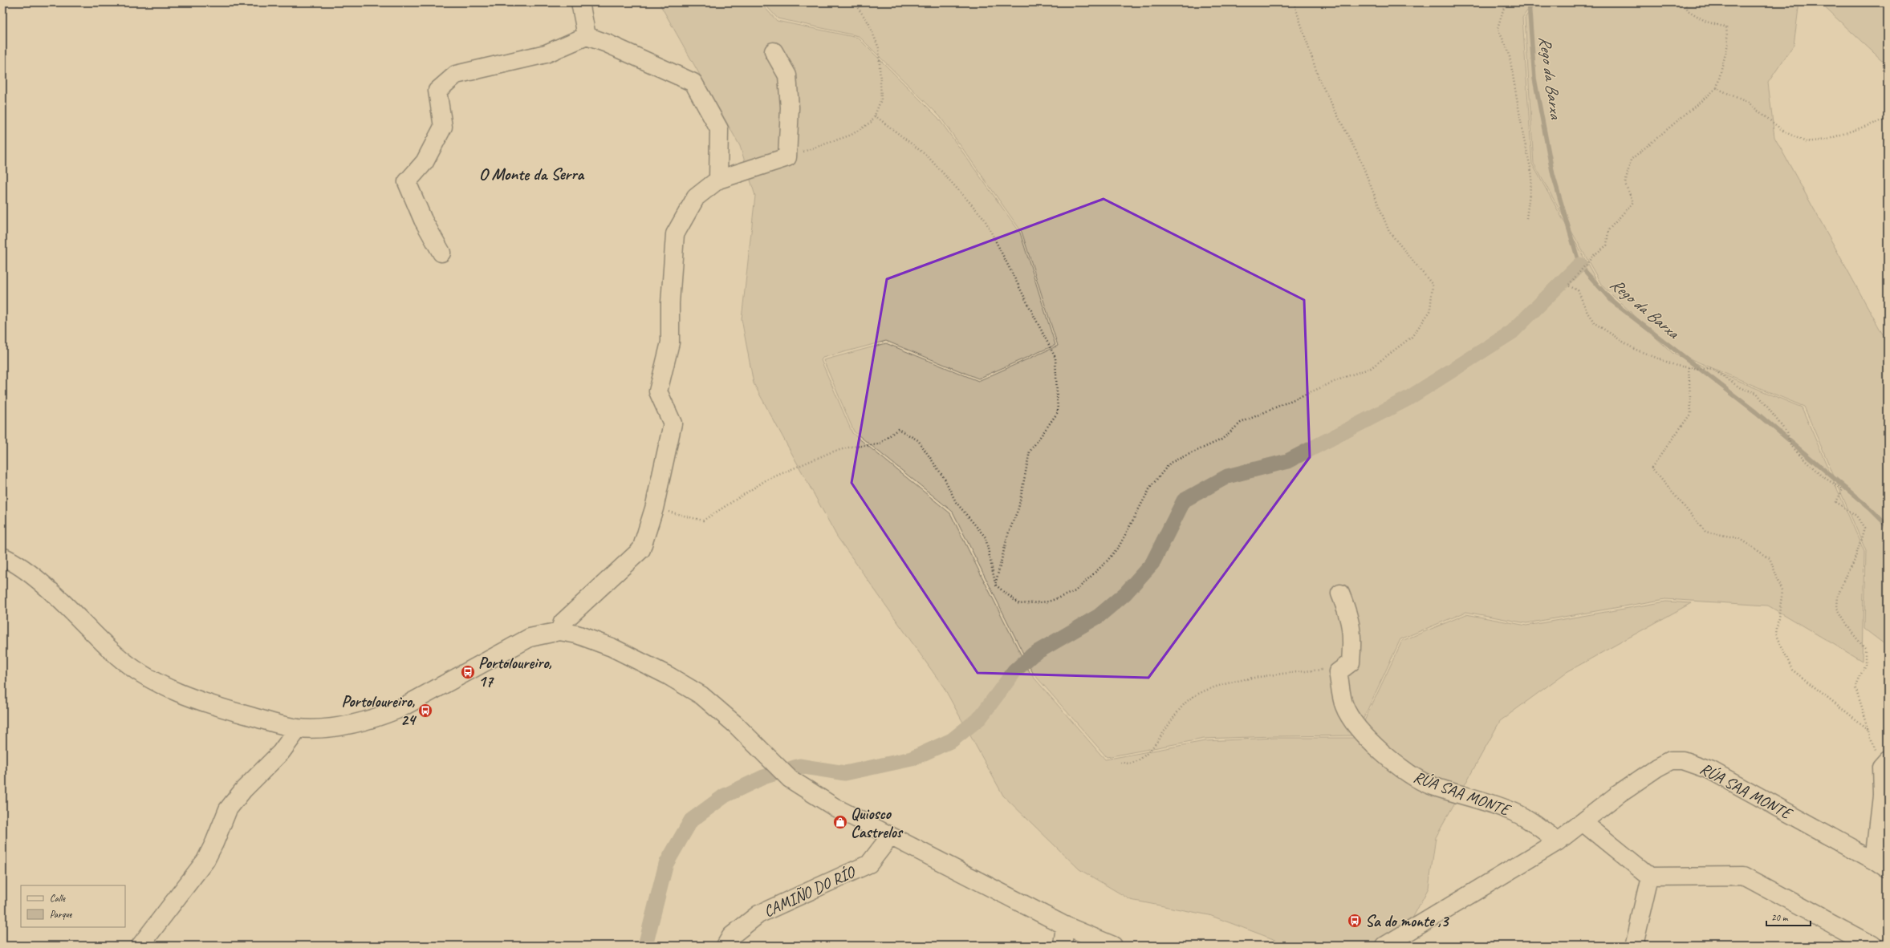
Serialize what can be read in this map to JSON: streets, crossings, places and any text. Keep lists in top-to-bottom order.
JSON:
{
  "streets": {
    "street": ["RÚA SAA MONTE", "CAMIÑO DO RÍO"]
  },
  "districts": ["O Monte da Serra"],
  "water": ["Rego da Barxa"],
  "places": {
    "bus stop": ["Portoloureiro, 17", "Portoloureiro, 24", "Sa do monte ,3"],
    "shop": ["Quiosco Castrelos"]
  },
  "legend": ["Calle", "Parque"],
  "scale_bar": "20 m"
}
